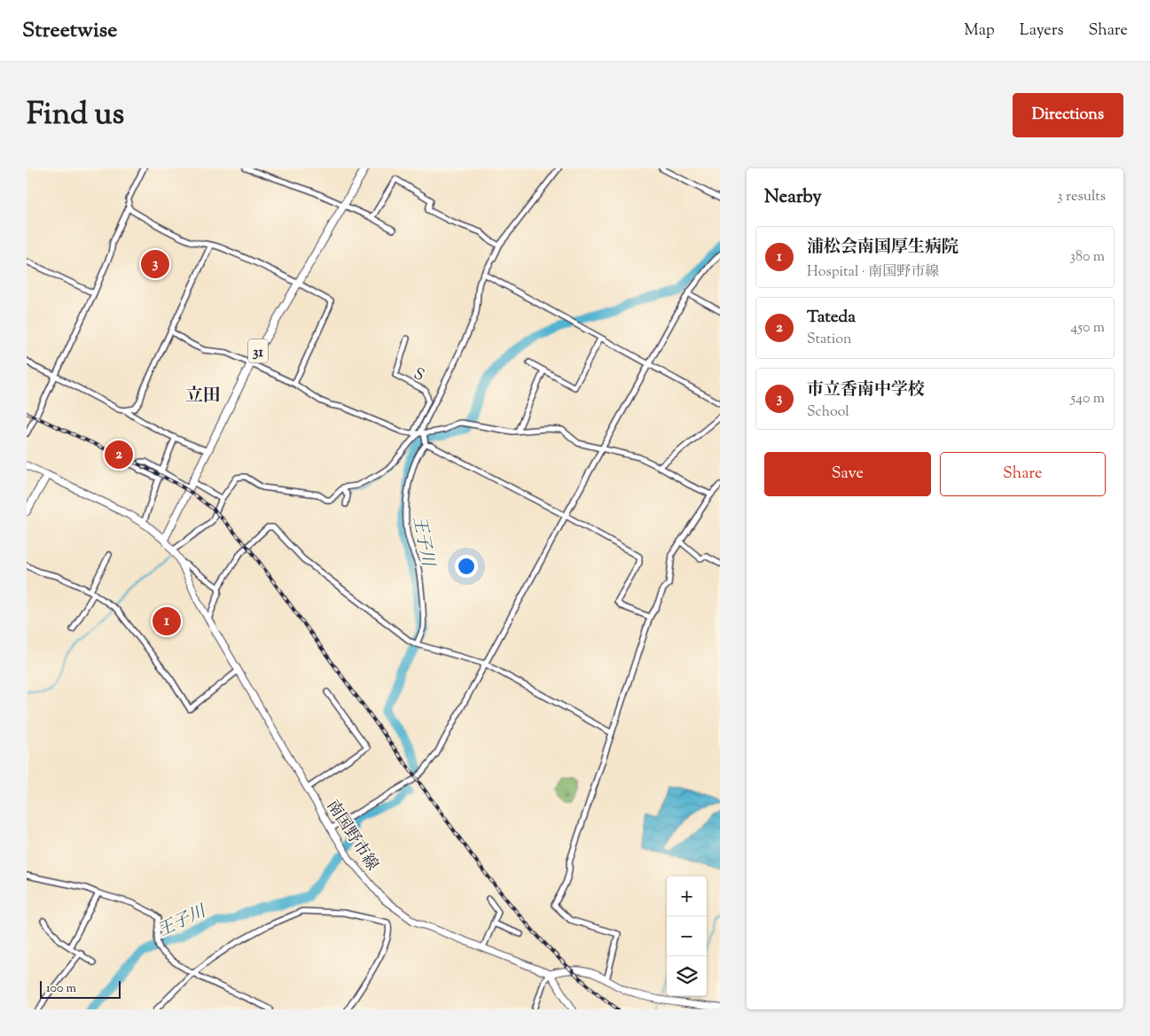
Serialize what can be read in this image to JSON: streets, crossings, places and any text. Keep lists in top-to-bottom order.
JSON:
{
  "streets": {
    "main road": ["31", "南国野市線"],
    "street": ["S"]
  },
  "crossings": [
    ["31", "南国野市線"]
  ],
  "districts": ["立田"],
  "water": ["王子川"],
  "scale_bar": "100 m",
  "page": {
    "header": "Streetwise",
    "nav": ["Map", "Layers", "Share"],
    "title": "Find us",
    "buttons": [
      "Directions",
      ["Save", "Share"]
    ],
    "heading": ["Nearby", "3 results"],
    "list": [
      {
        "mark": "1",
        "name": "浦松会南国厚生病院",
        "note": "Hospital · 南国野市線",
        "value": "380 m"
      },
      {
        "mark": "2",
        "name": "Tateda",
        "note": "Station",
        "value": "450 m"
      },
      {
        "mark": "3",
        "name": "市立香南中学校",
        "note": "School",
        "value": "540 m"
      }
    ],
    "pins": ["3", "2", "1"],
    "map_buttons": ["+", "−"],
    "scale": "100 m"
  }
}
